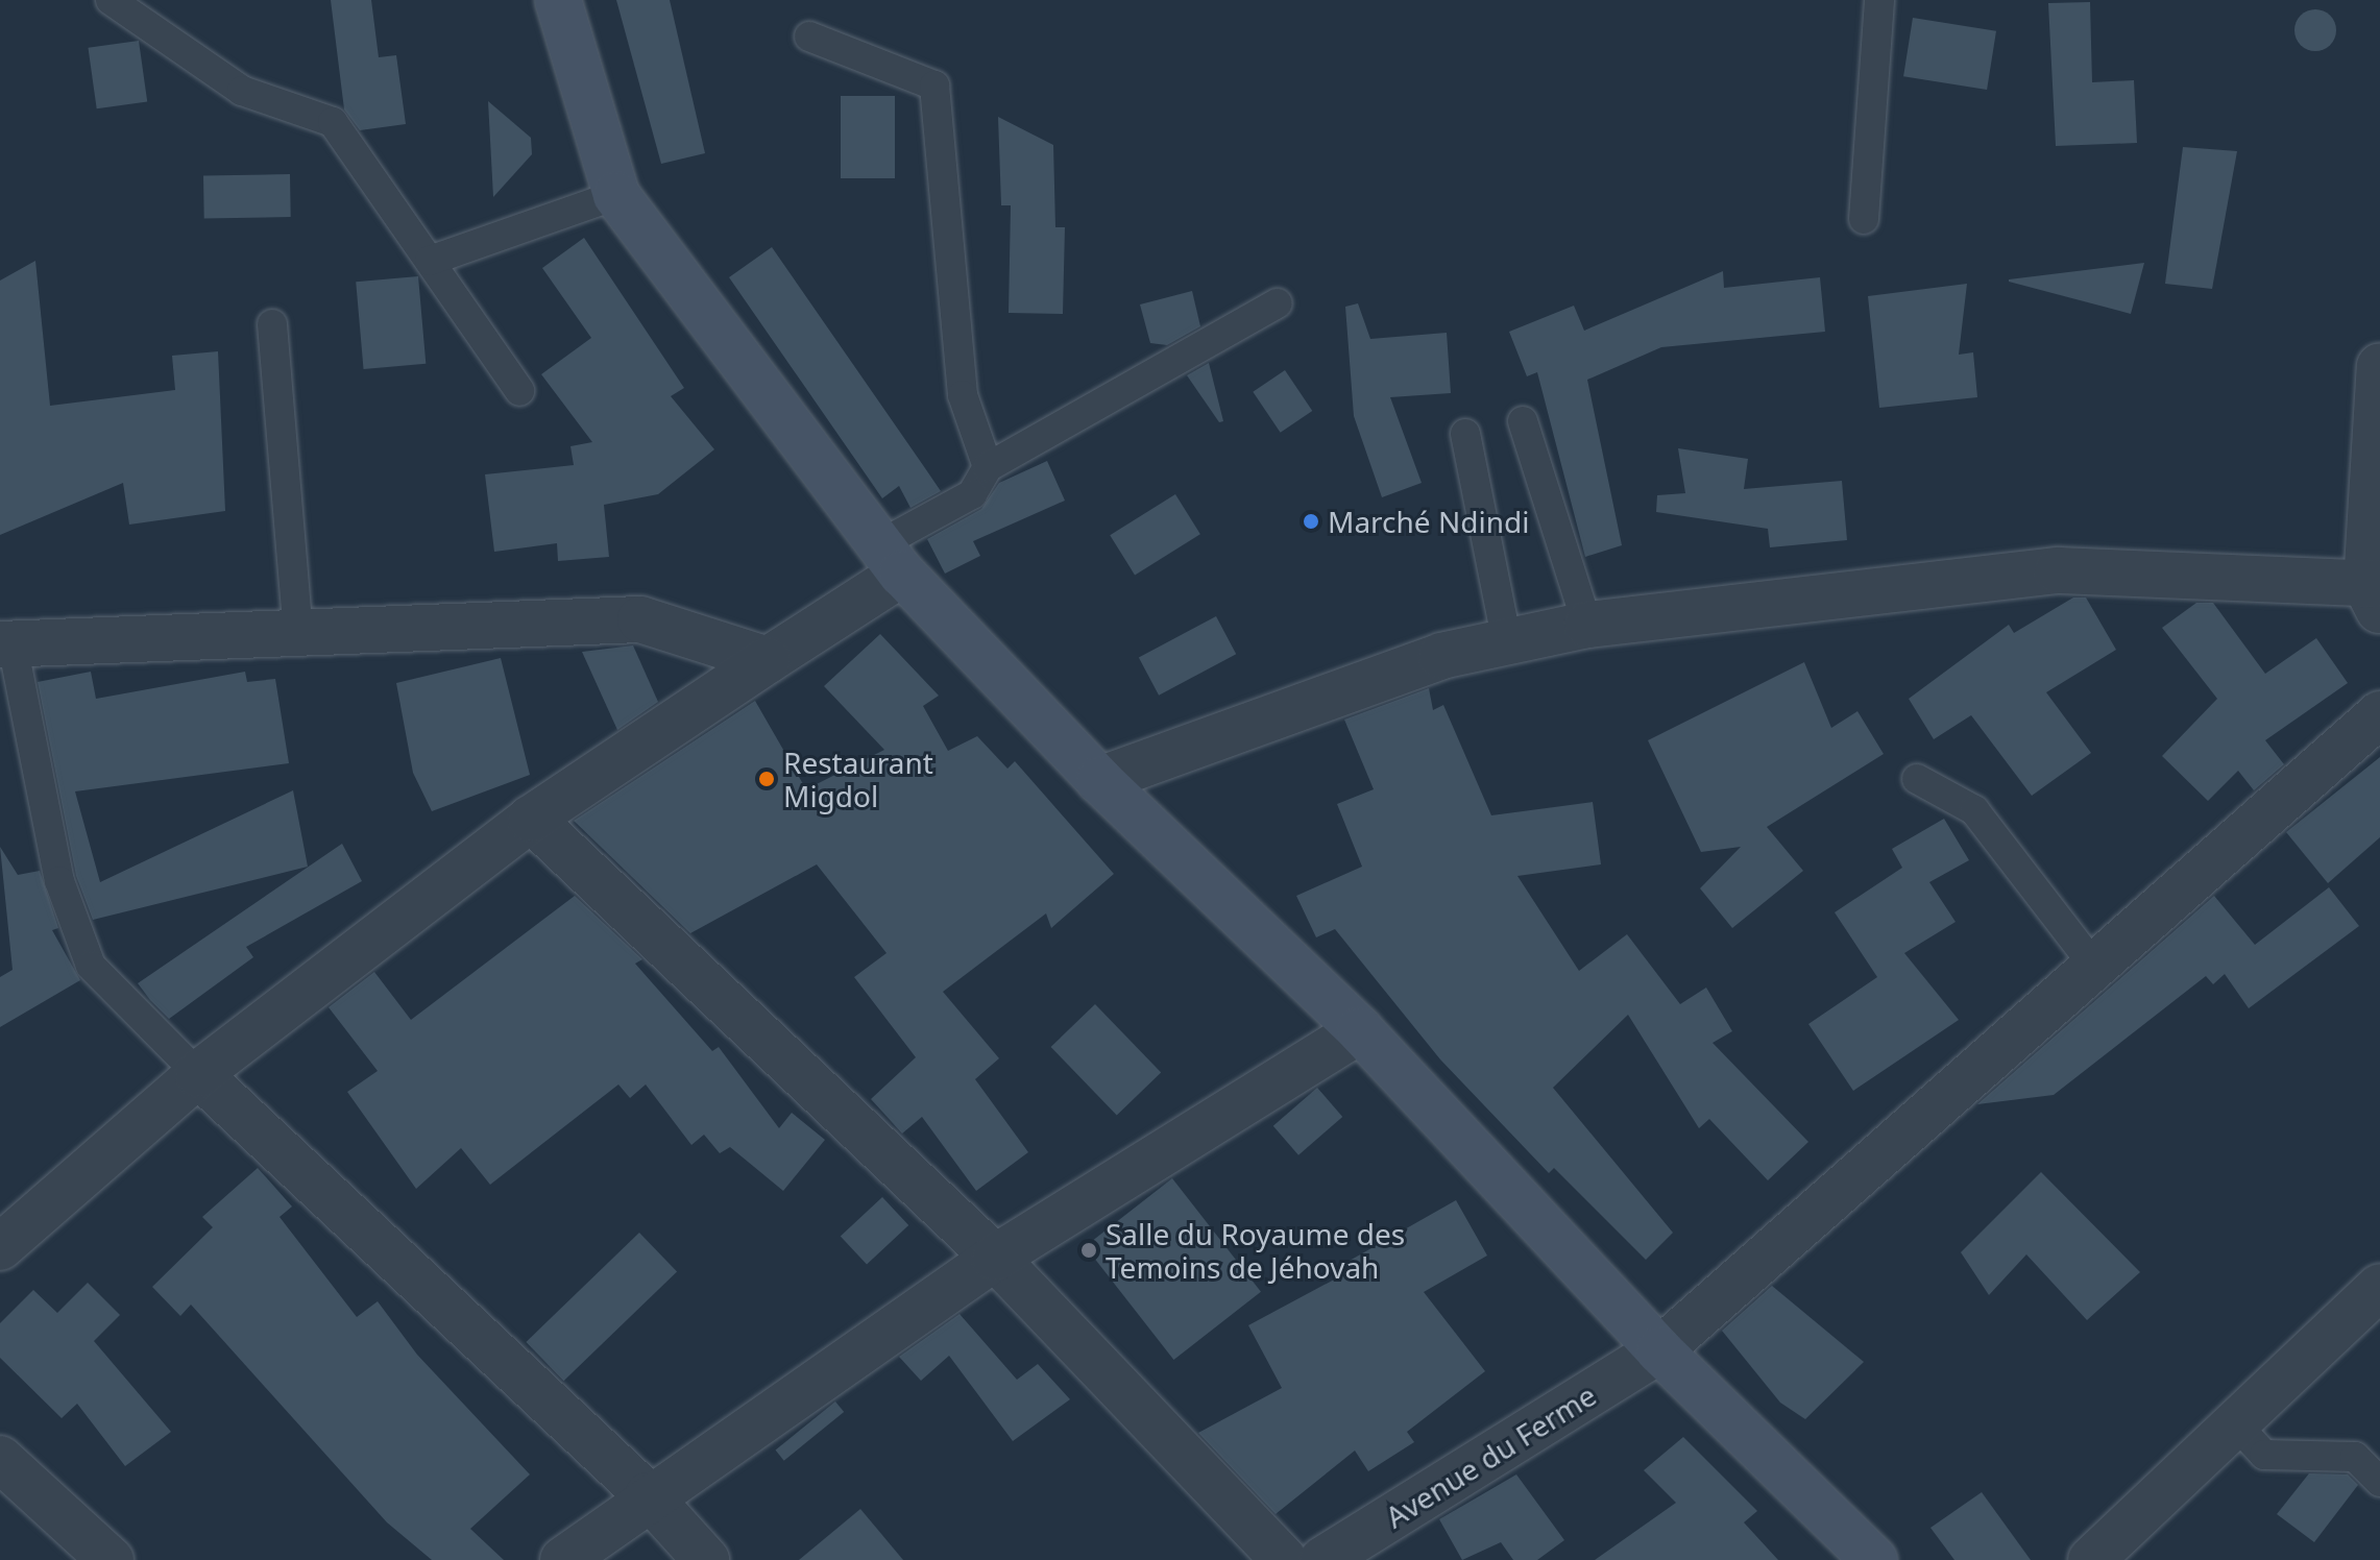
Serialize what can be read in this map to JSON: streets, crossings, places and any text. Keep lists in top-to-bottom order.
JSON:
{
  "streets": {
    "street": ["Avenue du Ferme"]
  },
  "places": ["Marché Ndindi", "Restaurant Migdol", "Salle du Royaume des Temoins de Jéhovah"]
}
